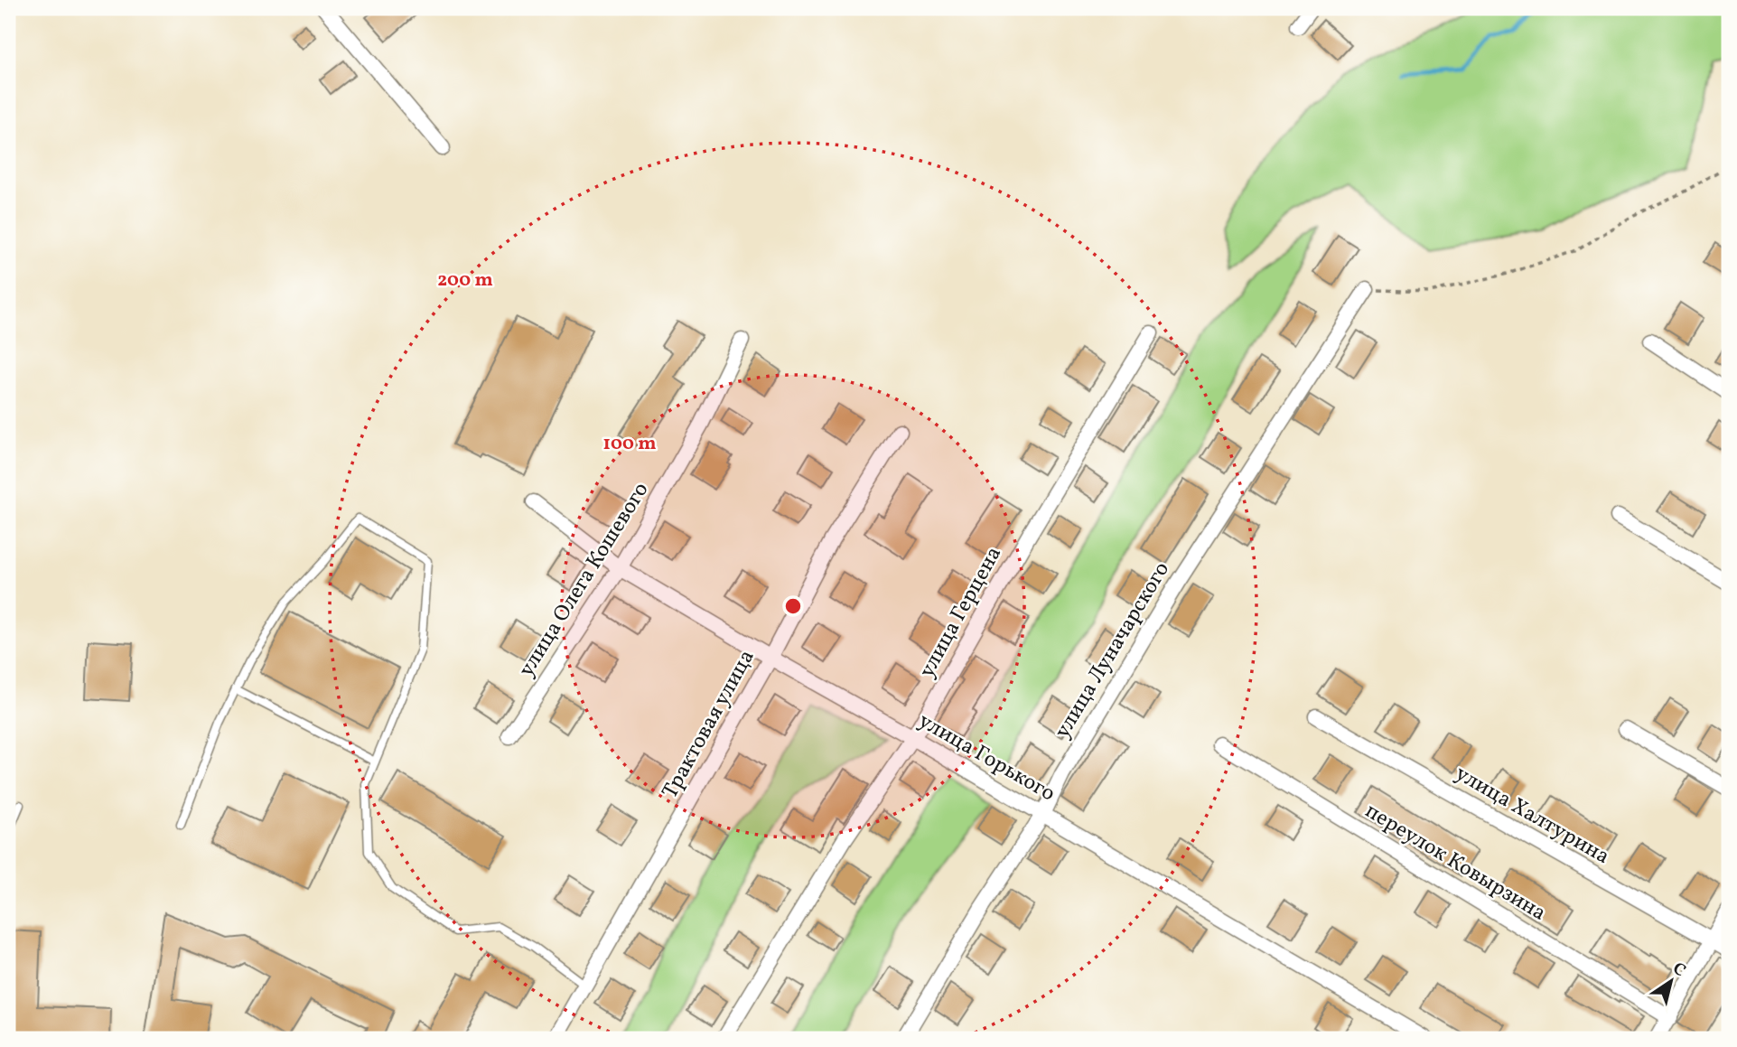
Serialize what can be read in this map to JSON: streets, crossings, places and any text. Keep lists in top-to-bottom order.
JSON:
{
  "streets": {
    "street": [
      "улица Олега Кошевого",
      "улица Герцена",
      "улица Луначарского",
      "Трактовая улица",
      "улица Горького",
      "улица Халтурина",
      "переулок Ковырзина"
    ]
  },
  "crossings": [
    ["улица Олега Кошевого", "улица Горького"],
    ["улица Герцена", "улица Горького"],
    ["улица Луначарского", "улица Горького"],
    ["Трактовая улица", "улица Горького"]
  ],
  "north": "top right",
  "rings": ["200 m", "100 m"]
}
